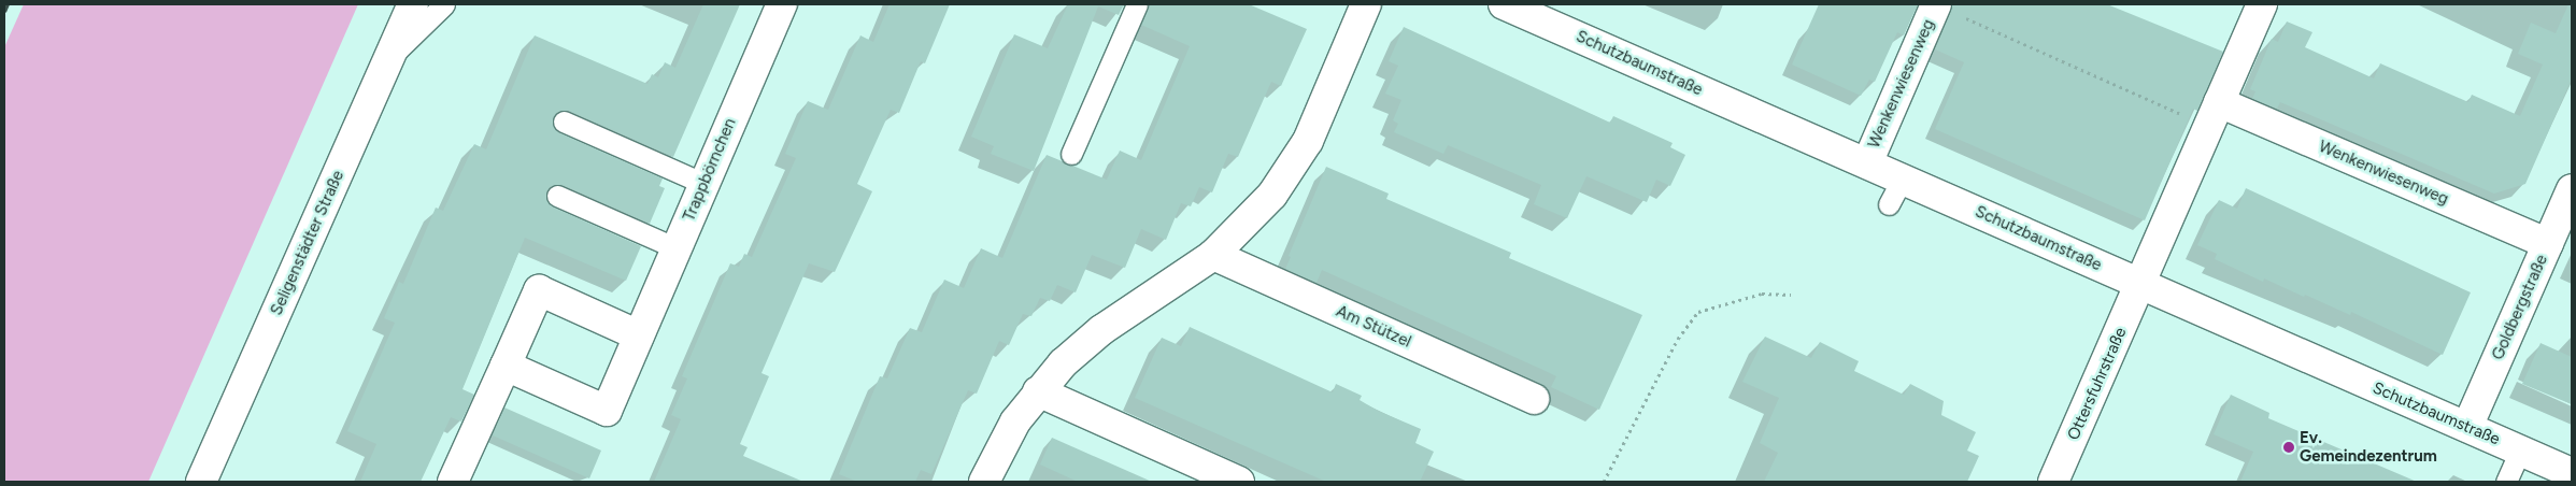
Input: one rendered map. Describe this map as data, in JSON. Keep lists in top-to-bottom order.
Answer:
{
  "streets": {
    "street": [
      "Schutzbaumstraße",
      "Wenkenwiesenweg",
      "Trappbörnchen",
      "Seligenstädter Straße",
      "Goldbergstraße",
      "Am Stützel",
      "Ottersfuhrstraße"
    ]
  },
  "crossings": [
    ["Schutzbaumstraße", "Wenkenwiesenweg"],
    ["Schutzbaumstraße", "Goldbergstraße"],
    ["Schutzbaumstraße", "Ottersfuhrstraße"],
    ["Wenkenwiesenweg", "Goldbergstraße"]
  ],
  "places": ["Ev. Gemeindezentrum"]
}
